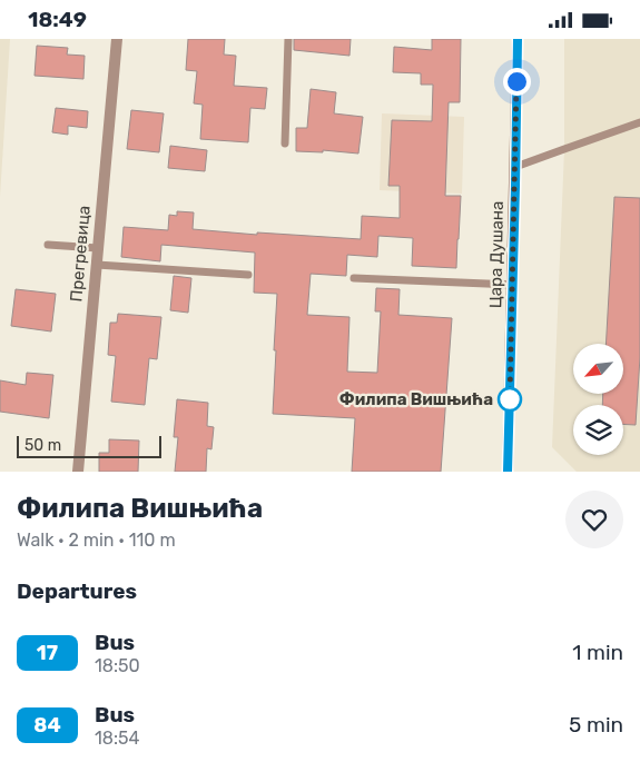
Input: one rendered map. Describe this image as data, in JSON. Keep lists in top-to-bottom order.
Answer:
{
  "streets": {
    "main road": ["Цара Душана"],
    "street": ["Прегревица"]
  },
  "places": ["Филипа Вишњића"],
  "lines": ["bus line 17"],
  "scale_bar": "50 m",
  "north": "bottom left",
  "page": {
    "status": "18:49",
    "scale": "50 m",
    "heading": [
      ["Филипа Вишњића", "Walk · 2 min · 110 m"],
      "Departures"
    ],
    "list": [
      {
        "mark": "17",
        "name": "Bus",
        "note": "18:50",
        "value": "1 min"
      },
      {
        "mark": "84",
        "name": "Bus",
        "note": "18:54",
        "value": "5 min"
      }
    ]
  }
}
